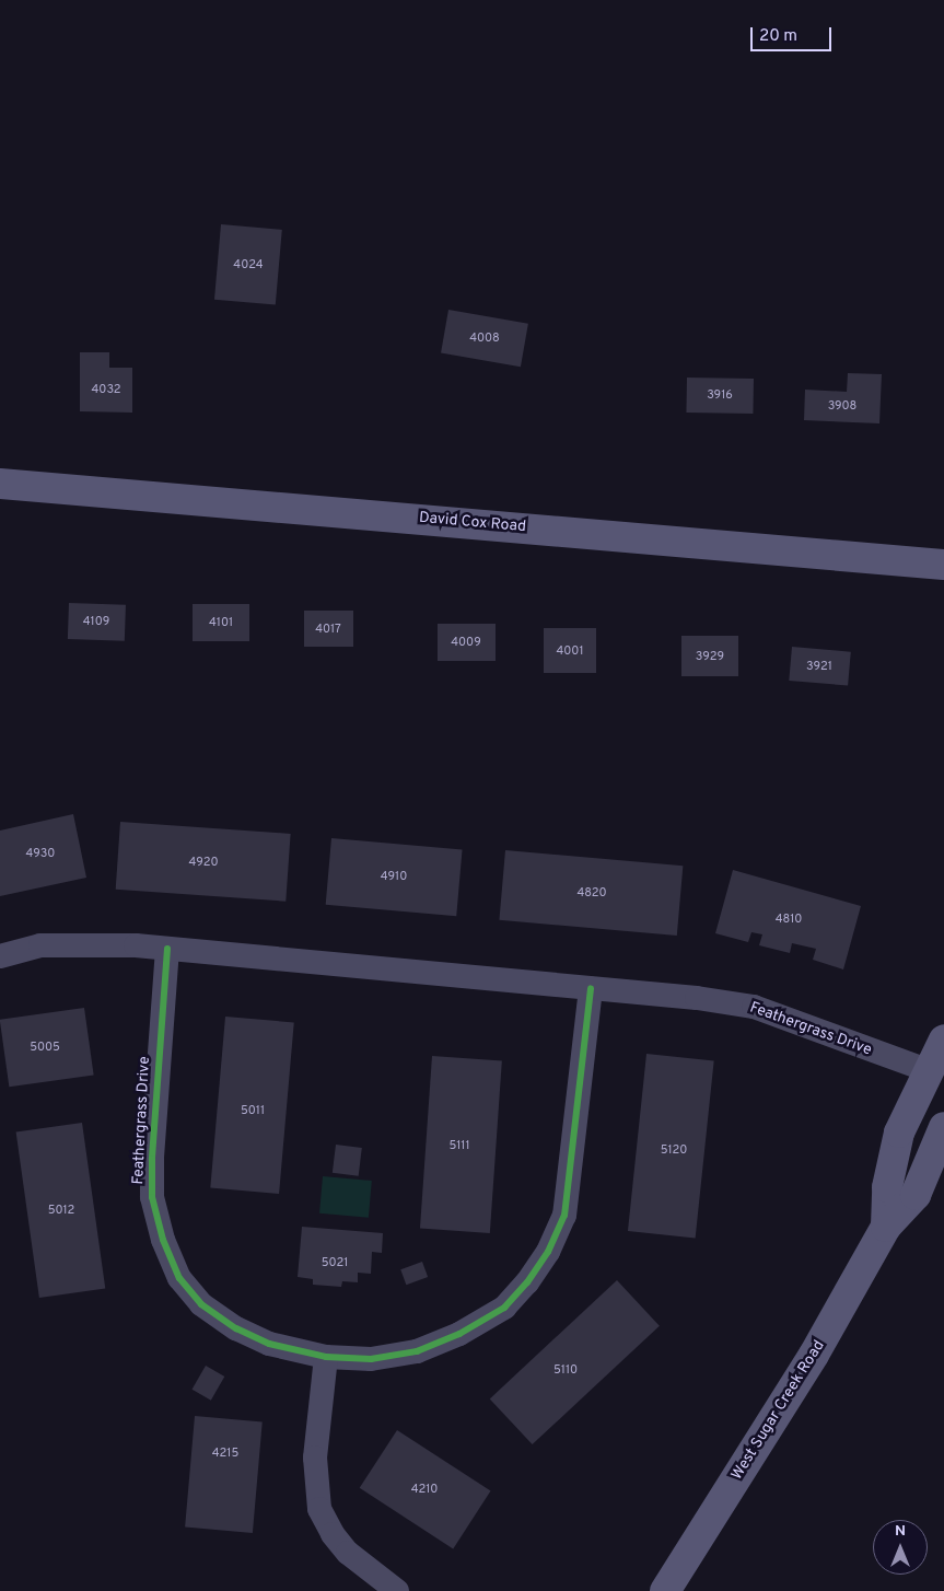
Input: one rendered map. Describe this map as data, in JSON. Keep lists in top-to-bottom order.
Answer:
{
  "streets": {
    "main road": ["David Cox Road", "West Sugar Creek Road"],
    "street": ["Feathergrass Drive"]
  },
  "crossings": [
    ["Feathergrass Drive", "West Sugar Creek Road"]
  ],
  "house_numbers": [
    "4024",
    "4008",
    "4032",
    "3916",
    "3908",
    "4109",
    "4101",
    "4017",
    "4009",
    "4001",
    "3929",
    "3921",
    "4930",
    "4920",
    "4910",
    "4820",
    "4810",
    "5005",
    "5011",
    "5111",
    "5120",
    "5012",
    "5021",
    "5110",
    "4215",
    "4210"
  ],
  "scale_bar": "20 m",
  "north": "top"
}
